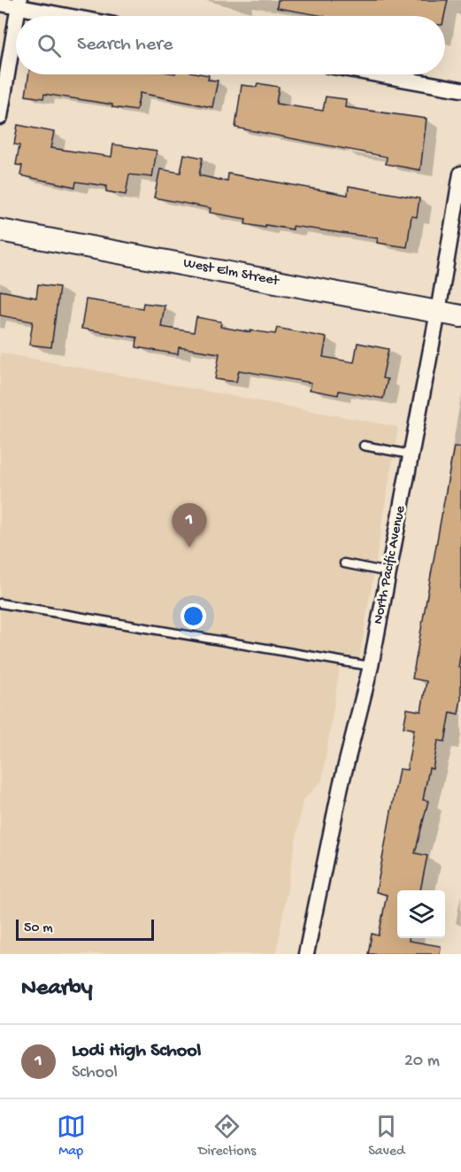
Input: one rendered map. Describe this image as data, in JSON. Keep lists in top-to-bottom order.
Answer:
{
  "streets": {
    "street": ["West Elm Street", "North Pacific Avenue"]
  },
  "crossings": [
    ["West Elm Street", "North Pacific Avenue"]
  ],
  "scale_bar": "50 m",
  "page": {
    "search": "Search here",
    "pins": "1",
    "scale": "50 m",
    "heading": "Nearby",
    "list": [
      {
        "mark": "1",
        "name": "Lodi High School",
        "note": "School",
        "value": "20 m"
      }
    ],
    "nav": ["Map", "Directions", "Saved"]
  }
}
